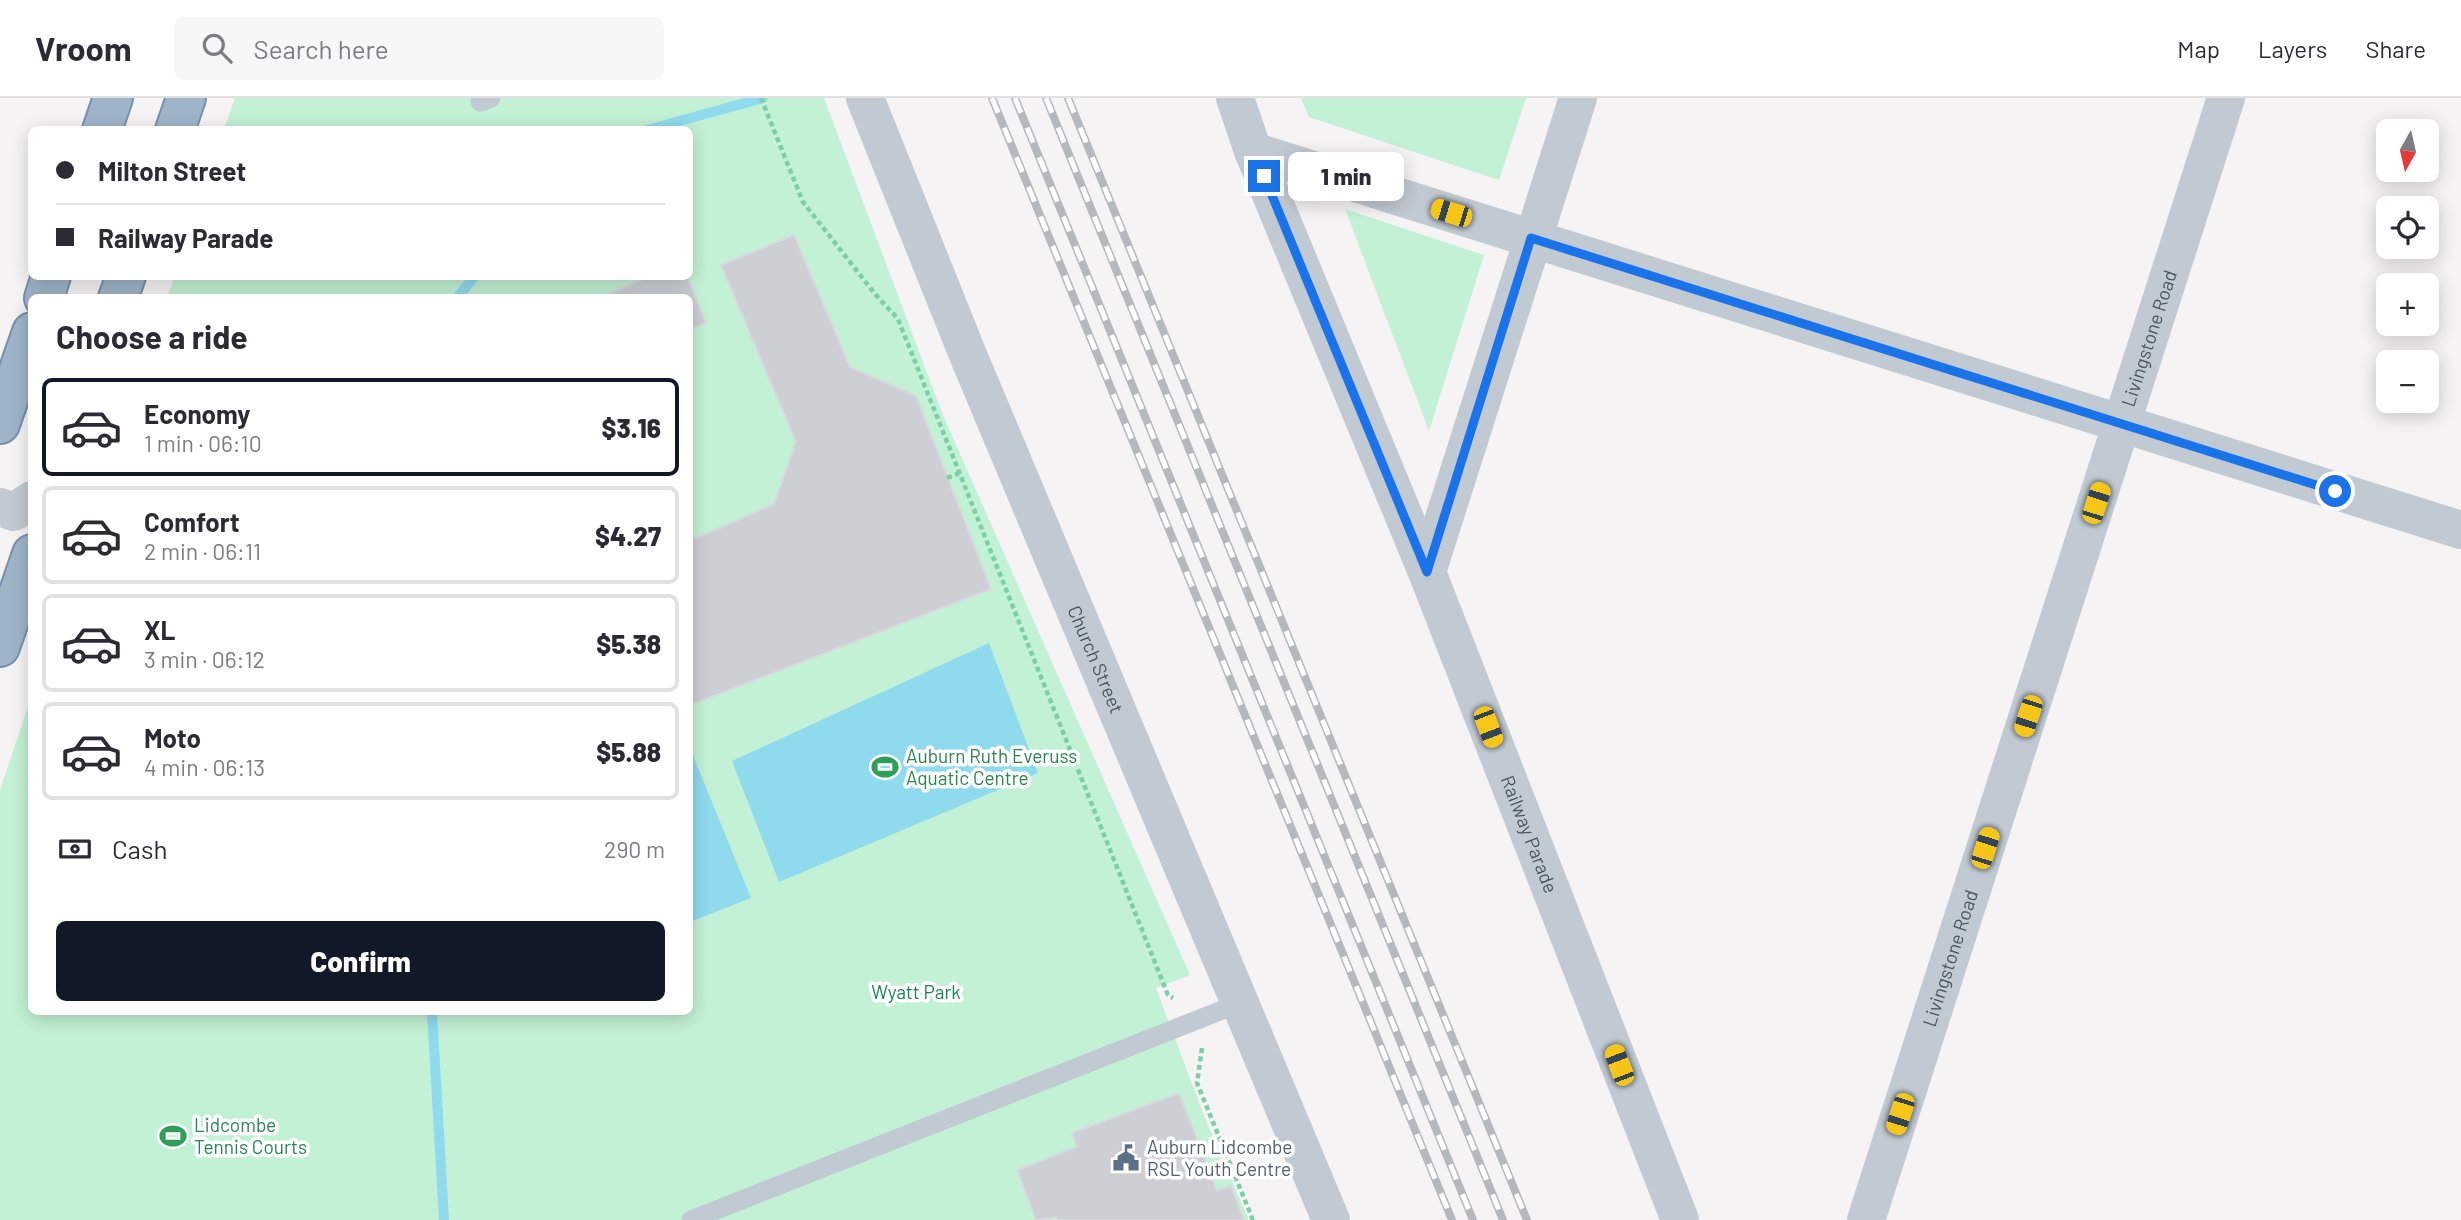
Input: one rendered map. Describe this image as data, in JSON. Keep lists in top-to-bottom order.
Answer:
{
  "streets": {
    "street": ["Livingstone Road", "Church Street", "Railway Parade"]
  },
  "parks": ["Wyatt Park"],
  "places": {
    "sports": ["Auburn Ruth Everuss Aquatic Centre", "Lidcombe Tennis Courts"],
    "public building": ["Auburn Lidcombe RSL Youth Centre"]
  },
  "north": "bottom",
  "page": {
    "header": "Vroom",
    "search": "Search here",
    "nav": ["Map", "Layers", "Share"],
    "map_buttons": ["+", "−"],
    "banner": ["Milton Street", "Railway Parade"],
    "bubble": "1 min",
    "heading": "Choose a ride",
    "list": [
      {
        "name": "Economy",
        "note": "1 min · 06:10",
        "value": "$3.16"
      },
      {
        "name": "Comfort",
        "note": "2 min · 06:11",
        "value": "$4.27"
      },
      {
        "name": "XL",
        "note": "3 min · 06:12",
        "value": "$5.38"
      },
      {
        "name": "Moto",
        "note": "4 min · 06:13",
        "value": "$5.88"
      }
    ],
    "pay": ["Cash", "290 m"],
    "buttons": "Confirm"
  }
}
